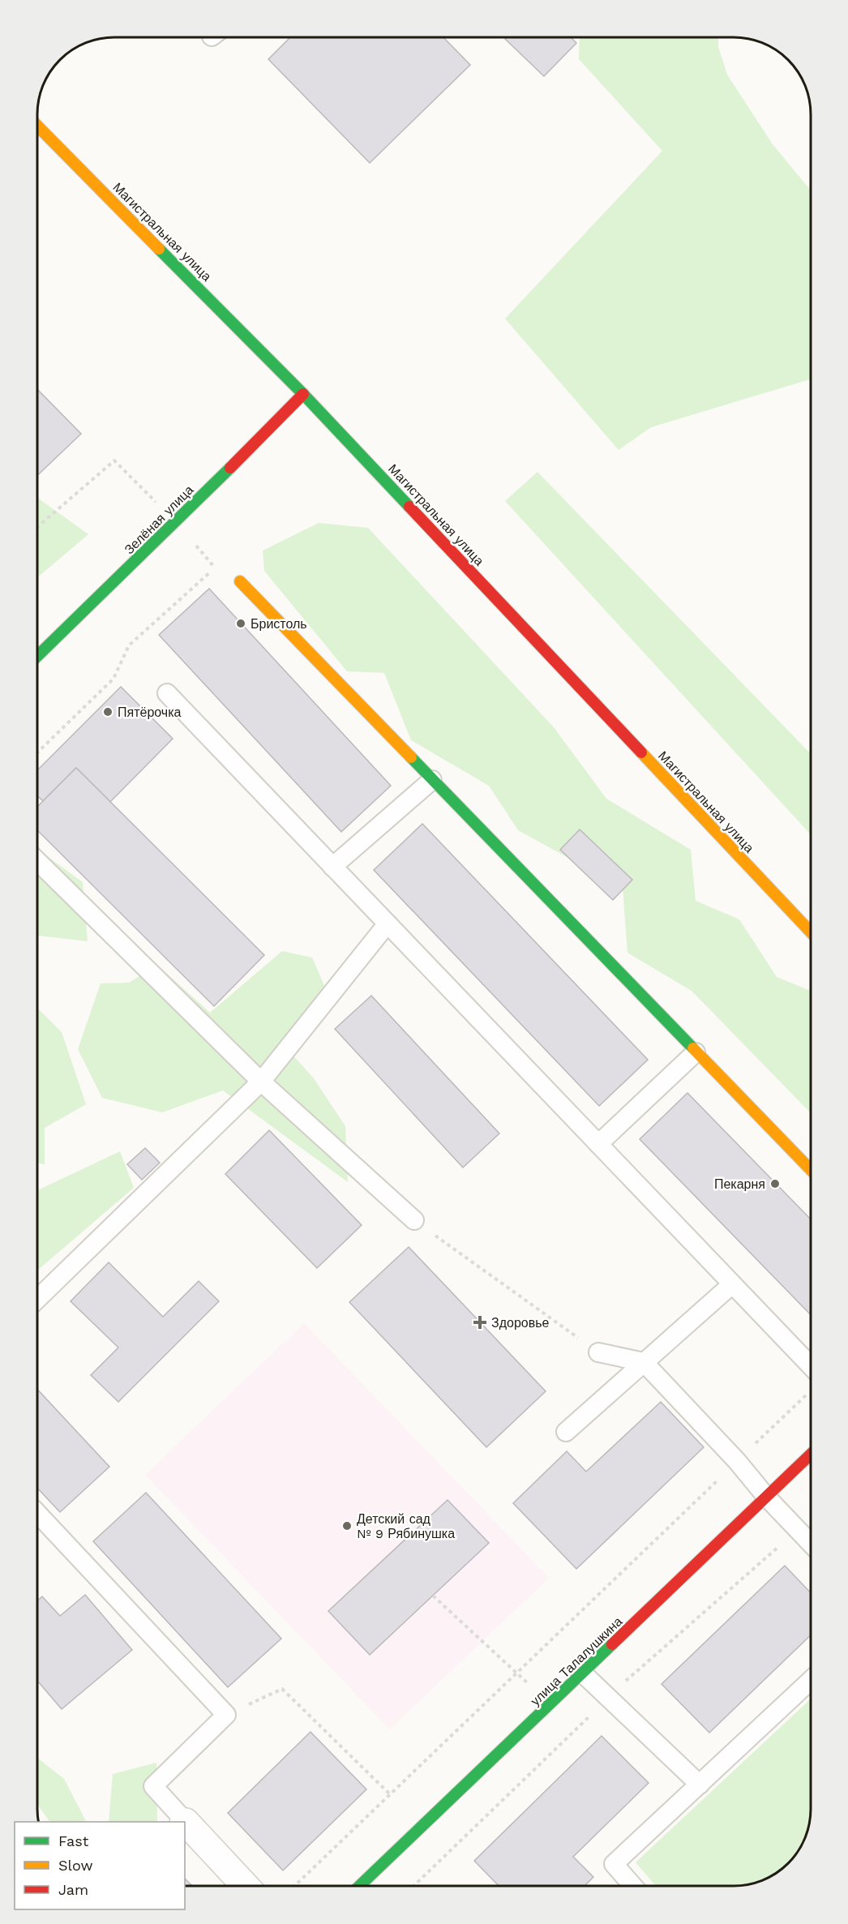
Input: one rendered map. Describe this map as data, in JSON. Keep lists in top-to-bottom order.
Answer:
{
  "streets": {
    "main road": ["Магистральная улица", "Зелёная улица", "улица Талалушкина"]
  },
  "crossings": [
    ["Магистральная улица", "Зелёная улица"]
  ],
  "places": {
    "other": [
      "Бристоль",
      "Пятёрочка",
      "Пекарня",
      "Детский сад № 9 Рябинушка"
    ],
    "health": ["Здоровье"]
  },
  "legend": ["Fast", "Slow", "Jam"]
}
